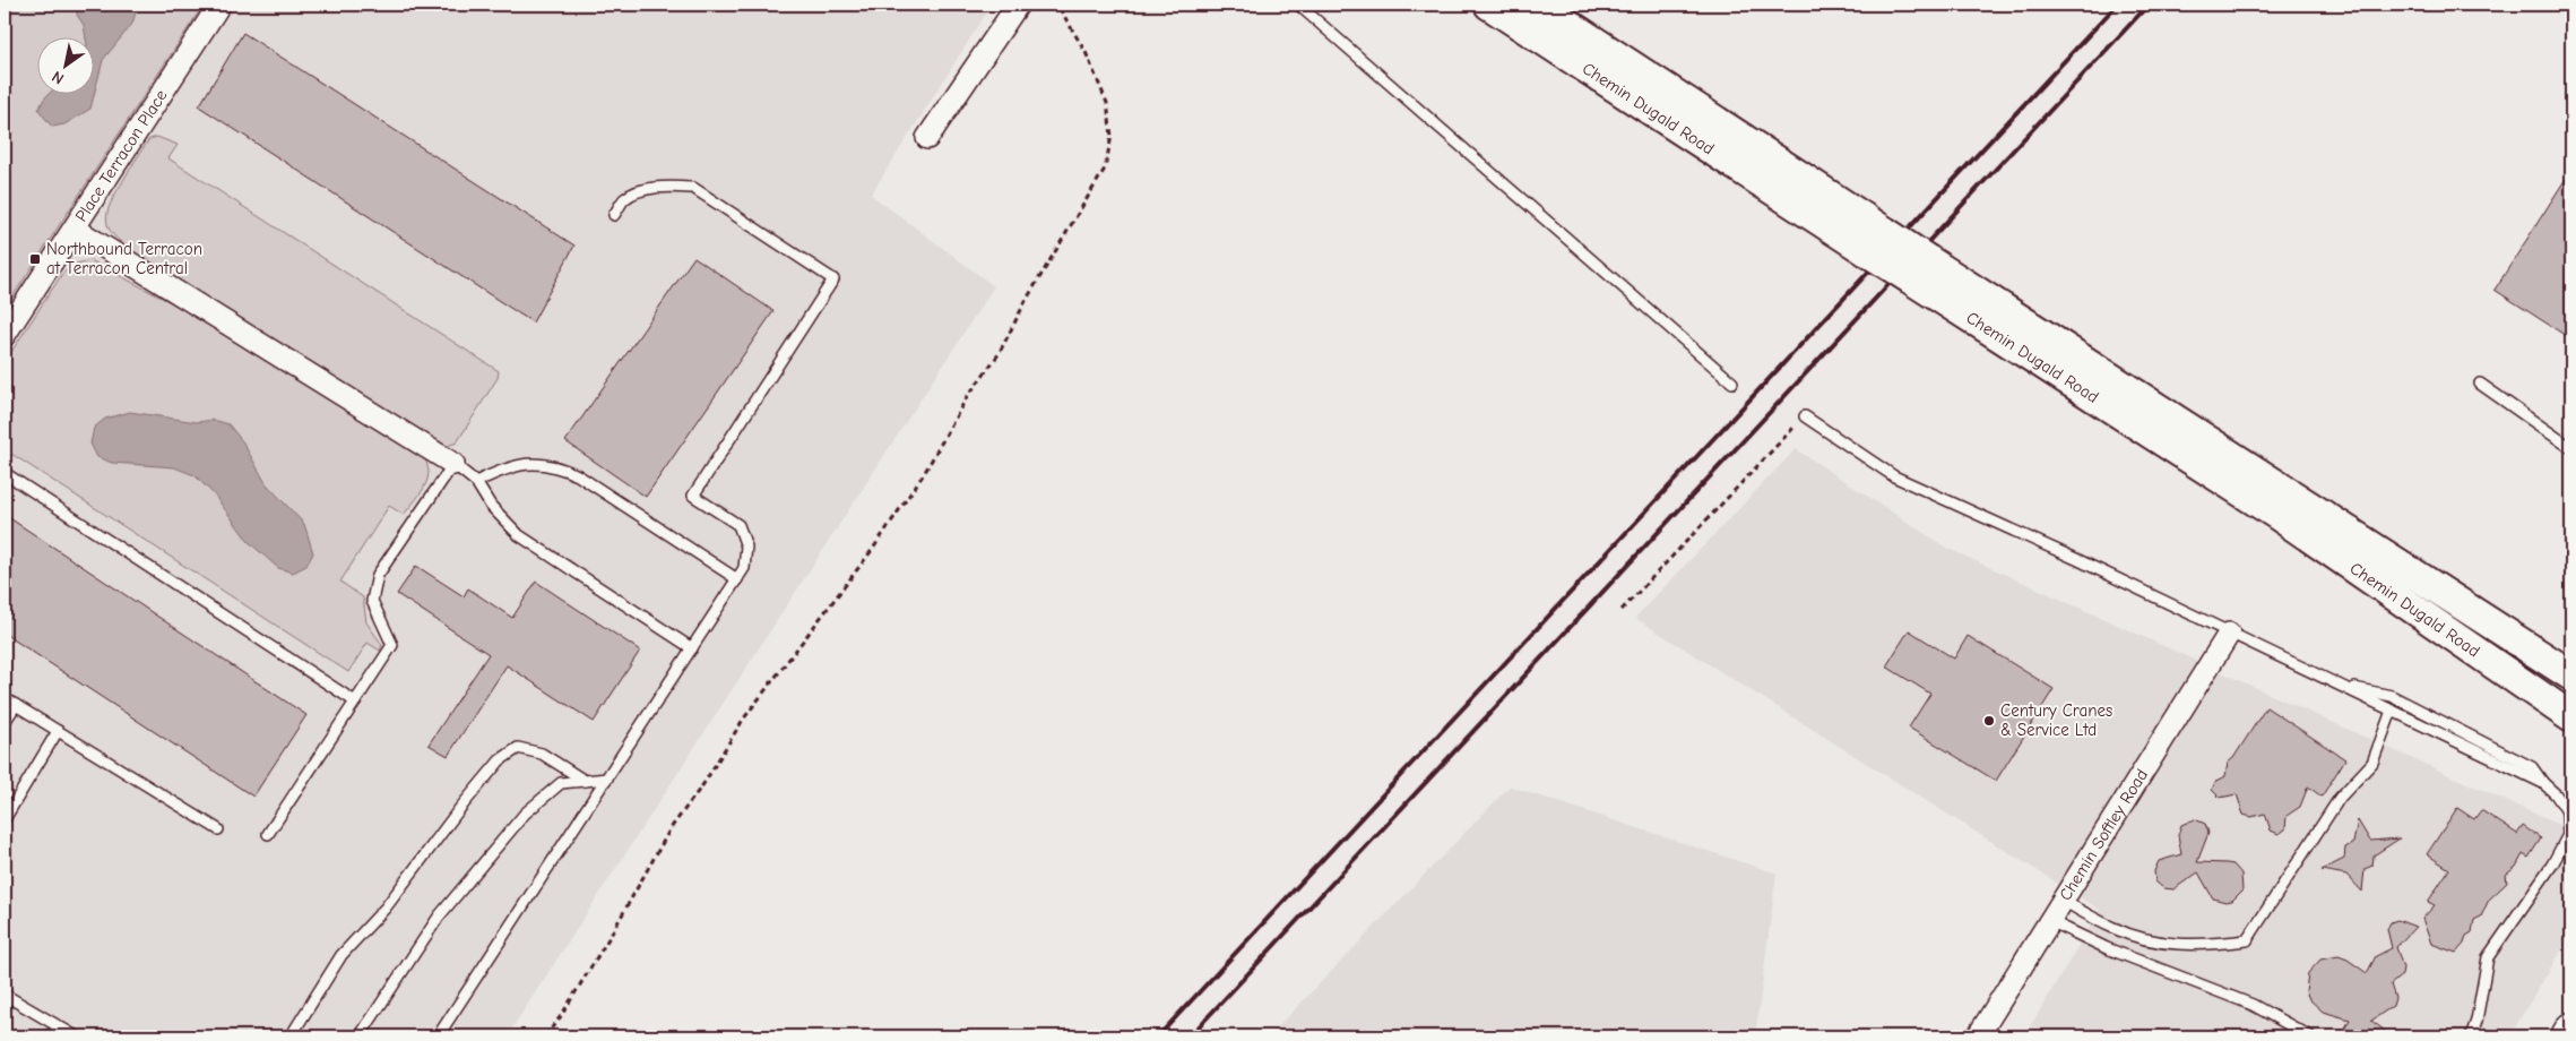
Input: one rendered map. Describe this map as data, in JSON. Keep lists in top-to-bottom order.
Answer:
{
  "streets": {
    "main road": ["Chemin Dugald Road"],
    "street": ["Place Terracon Place", "Chemin Softley Road"]
  },
  "places": {
    "transit": ["Northbound Terracon at Terracon Central"],
    "other": ["Century Cranes & Service Ltd"]
  },
  "north": "bottom left"
}
